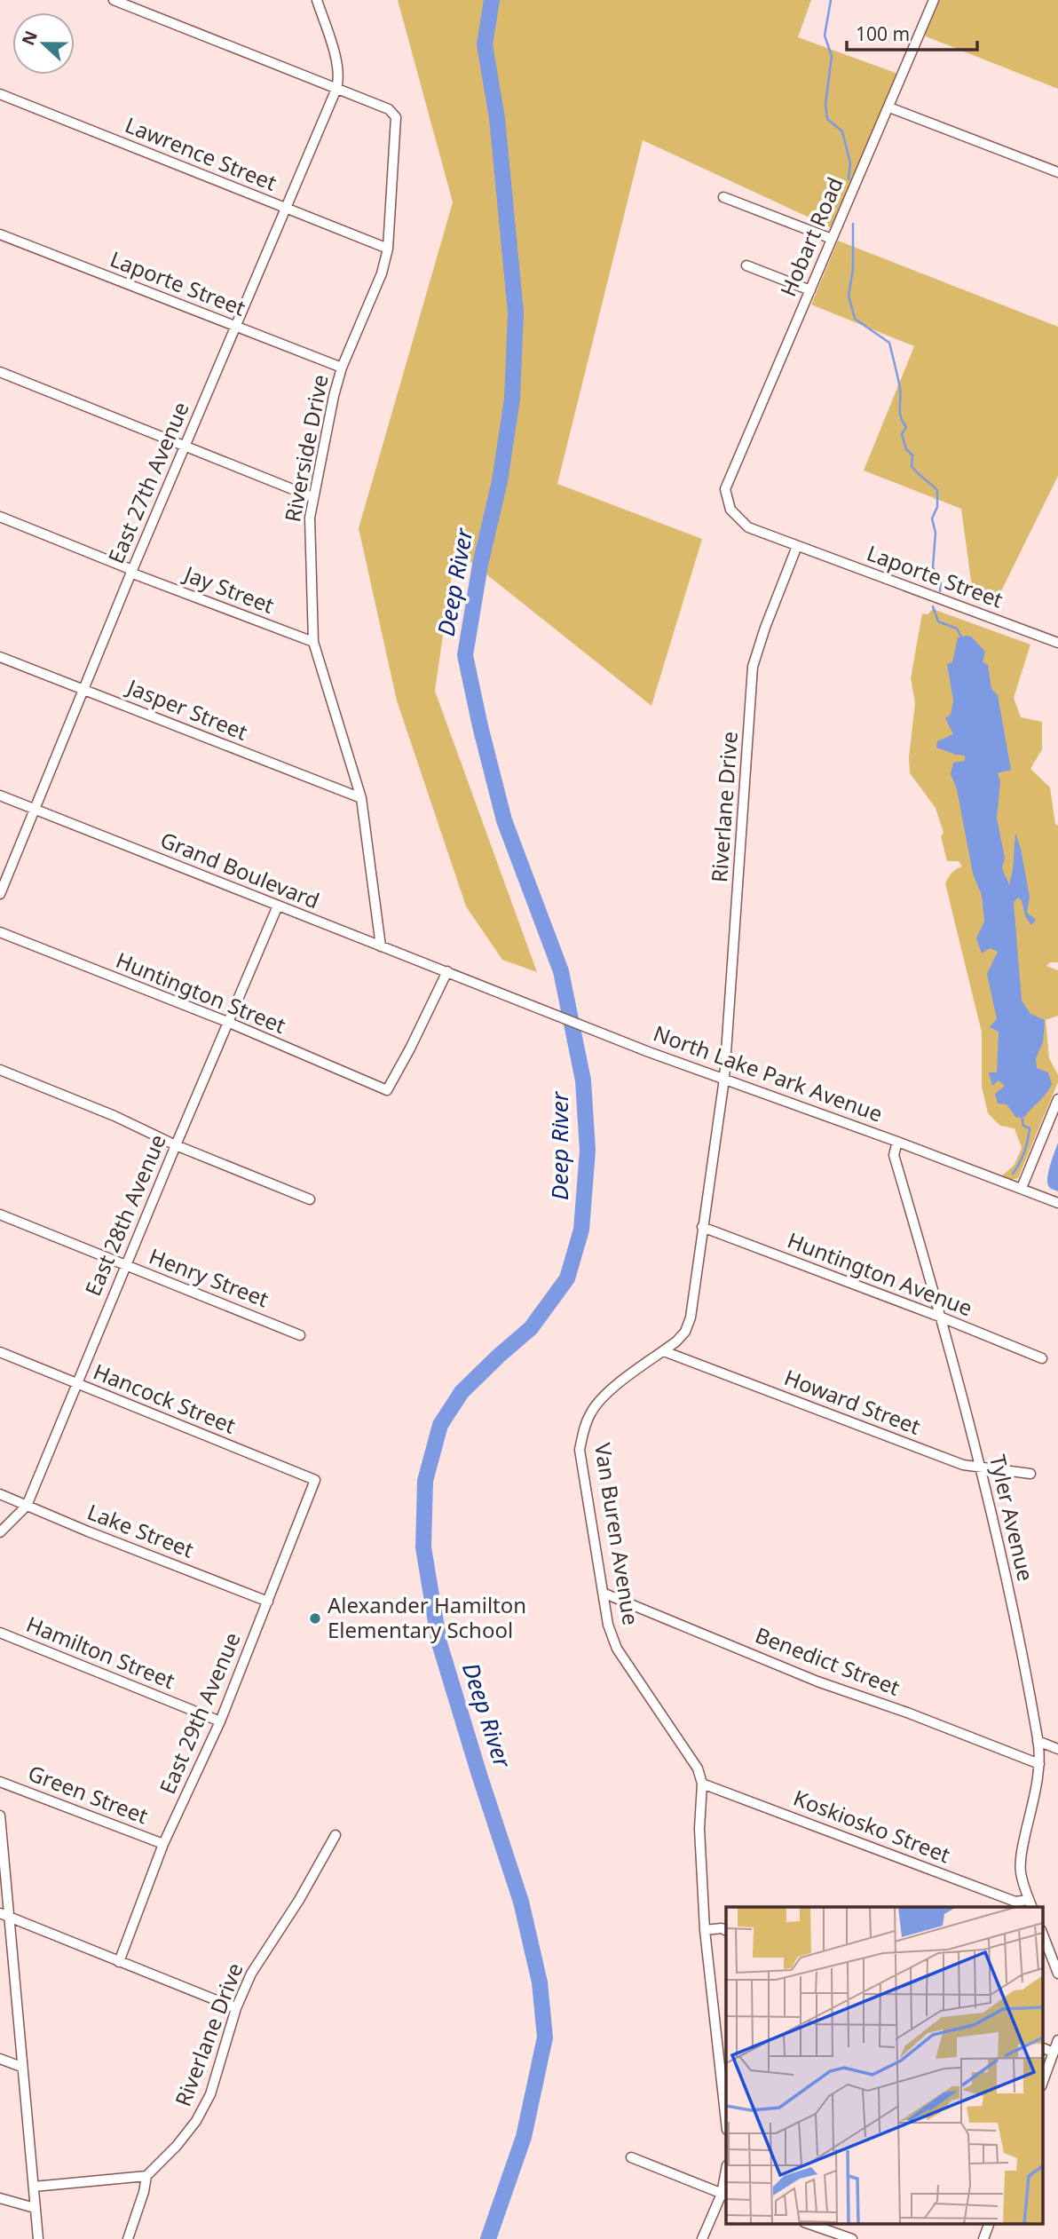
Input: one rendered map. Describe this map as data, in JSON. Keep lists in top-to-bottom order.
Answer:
{
  "streets": {
    "street": [
      "Lawrence Street",
      "Hobart Road",
      "Laporte Street",
      "Riverside Drive",
      "East 27th Avenue",
      "Jay Street",
      "Jasper Street",
      "Riverlane Drive",
      "Grand Boulevard",
      "Huntington Street",
      "North Lake Park Avenue",
      "East 28th Avenue",
      "Huntington Avenue",
      "Henry Street",
      "Hancock Street",
      "Howard Street",
      "Tyler Avenue",
      "Lake Street",
      "Van Buren Avenue",
      "Hamilton Street",
      "Benedict Street",
      "East 29th Avenue",
      "Green Street",
      "Koskiosko Street"
    ]
  },
  "crossings": [
    ["Lawrence Street", "Riverside Drive"],
    ["Lawrence Street", "East 27th Avenue"],
    ["Hobart Road", "Laporte Street"],
    ["Laporte Street", "Riverside Drive"],
    ["Laporte Street", "East 27th Avenue"],
    ["Laporte Street", "Riverlane Drive"],
    ["Riverside Drive", "East 27th Avenue"],
    ["Riverside Drive", "Jay Street"],
    ["Riverside Drive", "Jasper Street"],
    ["Riverside Drive", "Grand Boulevard"],
    ["East 27th Avenue", "Jay Street"],
    ["East 27th Avenue", "Jasper Street"],
    ["East 27th Avenue", "Grand Boulevard"],
    ["Riverlane Drive", "North Lake Park Avenue"],
    ["Riverlane Drive", "Van Buren Avenue"],
    ["Grand Boulevard", "Huntington Street"],
    ["Grand Boulevard", "North Lake Park Avenue"],
    ["Grand Boulevard", "East 28th Avenue"],
    ["Huntington Street", "East 28th Avenue"],
    ["North Lake Park Avenue", "Tyler Avenue"],
    ["North Lake Park Avenue", "Van Buren Avenue"],
    ["East 28th Avenue", "Henry Street"],
    ["East 28th Avenue", "Hancock Street"],
    ["East 28th Avenue", "Lake Street"],
    ["Huntington Avenue", "Tyler Avenue"],
    ["Huntington Avenue", "Van Buren Avenue"],
    ["Hancock Street", "East 29th Avenue"],
    ["Howard Street", "Tyler Avenue"],
    ["Howard Street", "Van Buren Avenue"],
    ["Tyler Avenue", "Benedict Street"],
    ["Tyler Avenue", "Koskiosko Street"],
    ["Lake Street", "East 29th Avenue"],
    ["Van Buren Avenue", "Benedict Street"],
    ["Van Buren Avenue", "Koskiosko Street"],
    ["Hamilton Street", "East 29th Avenue"],
    ["East 29th Avenue", "Green Street"]
  ],
  "water": ["Deep River"],
  "places": ["Alexander Hamilton Elementary School"],
  "scale_bar": "100 m",
  "north": "left"
}
